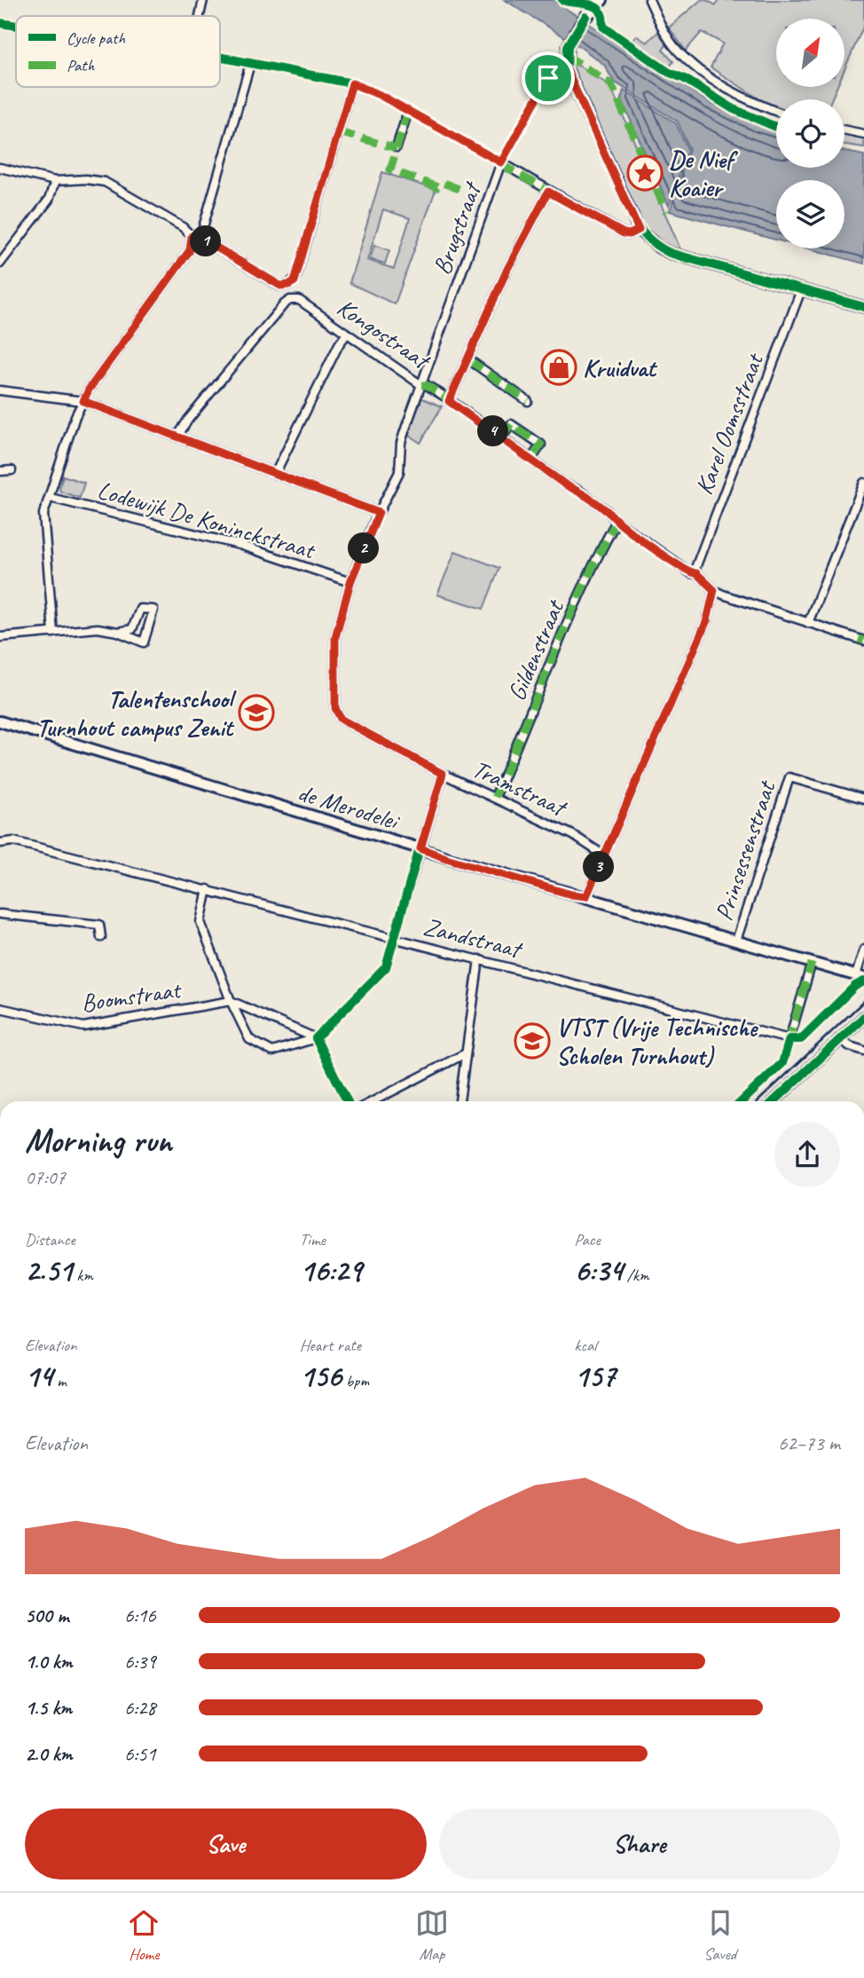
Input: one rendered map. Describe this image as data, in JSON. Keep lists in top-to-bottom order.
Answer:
{
  "streets": {
    "street": [
      "Brugstraat",
      "Kongostraat",
      "Karel Oomsstraat",
      "Lodewijk De Koninckstraat",
      "Gildenstraat",
      "Tramstraat",
      "de Merodelei",
      "Prinsessenstraat",
      "Zandstraat",
      "Boomstraat"
    ]
  },
  "crossings": [
    ["Brugstraat", "Kongostraat"],
    ["Brugstraat", "Tramstraat"],
    ["Kongostraat", "Karel Oomsstraat"],
    ["Kongostraat", "Gildenstraat"],
    ["Lodewijk De Koninckstraat", "Tramstraat"],
    ["Gildenstraat", "Tramstraat"],
    ["de Merodelei", "Prinsessenstraat"]
  ],
  "places": {
    "place": ["De Nief Koaier"],
    "shop": ["Kruidvat"],
    "school or university": ["Talentenschool Turnhout campus Zenit", "VTST (Vrije Technische Scholen Turnhout)"]
  },
  "legend": ["Cycle path", "Path"],
  "north": "top right",
  "page": {
    "pins": [
      "1",
      "4",
      "2",
      "3"
    ],
    "heading": ["Morning run", "07:07"],
    "stats": [
      ["Distance", "2.51 km"],
      ["Time", "16:29"],
      ["Pace", "6:34 /km"],
      ["Elevation", "14 m"],
      ["Heart rate", "156 bpm"],
      ["kcal", "157"]
    ],
    "chart": ["Elevation", "62–73 m"],
    "list": [
      {
        "name": "500 m",
        "note": "6:16"
      },
      {
        "name": "1.0 km",
        "note": "6:39"
      },
      {
        "name": "1.5 km",
        "note": "6:28"
      },
      {
        "name": "2.0 km",
        "note": "6:51"
      }
    ],
    "buttons": ["Save", "Share"],
    "tabs": ["Home", "Map", "Saved"]
  }
}
